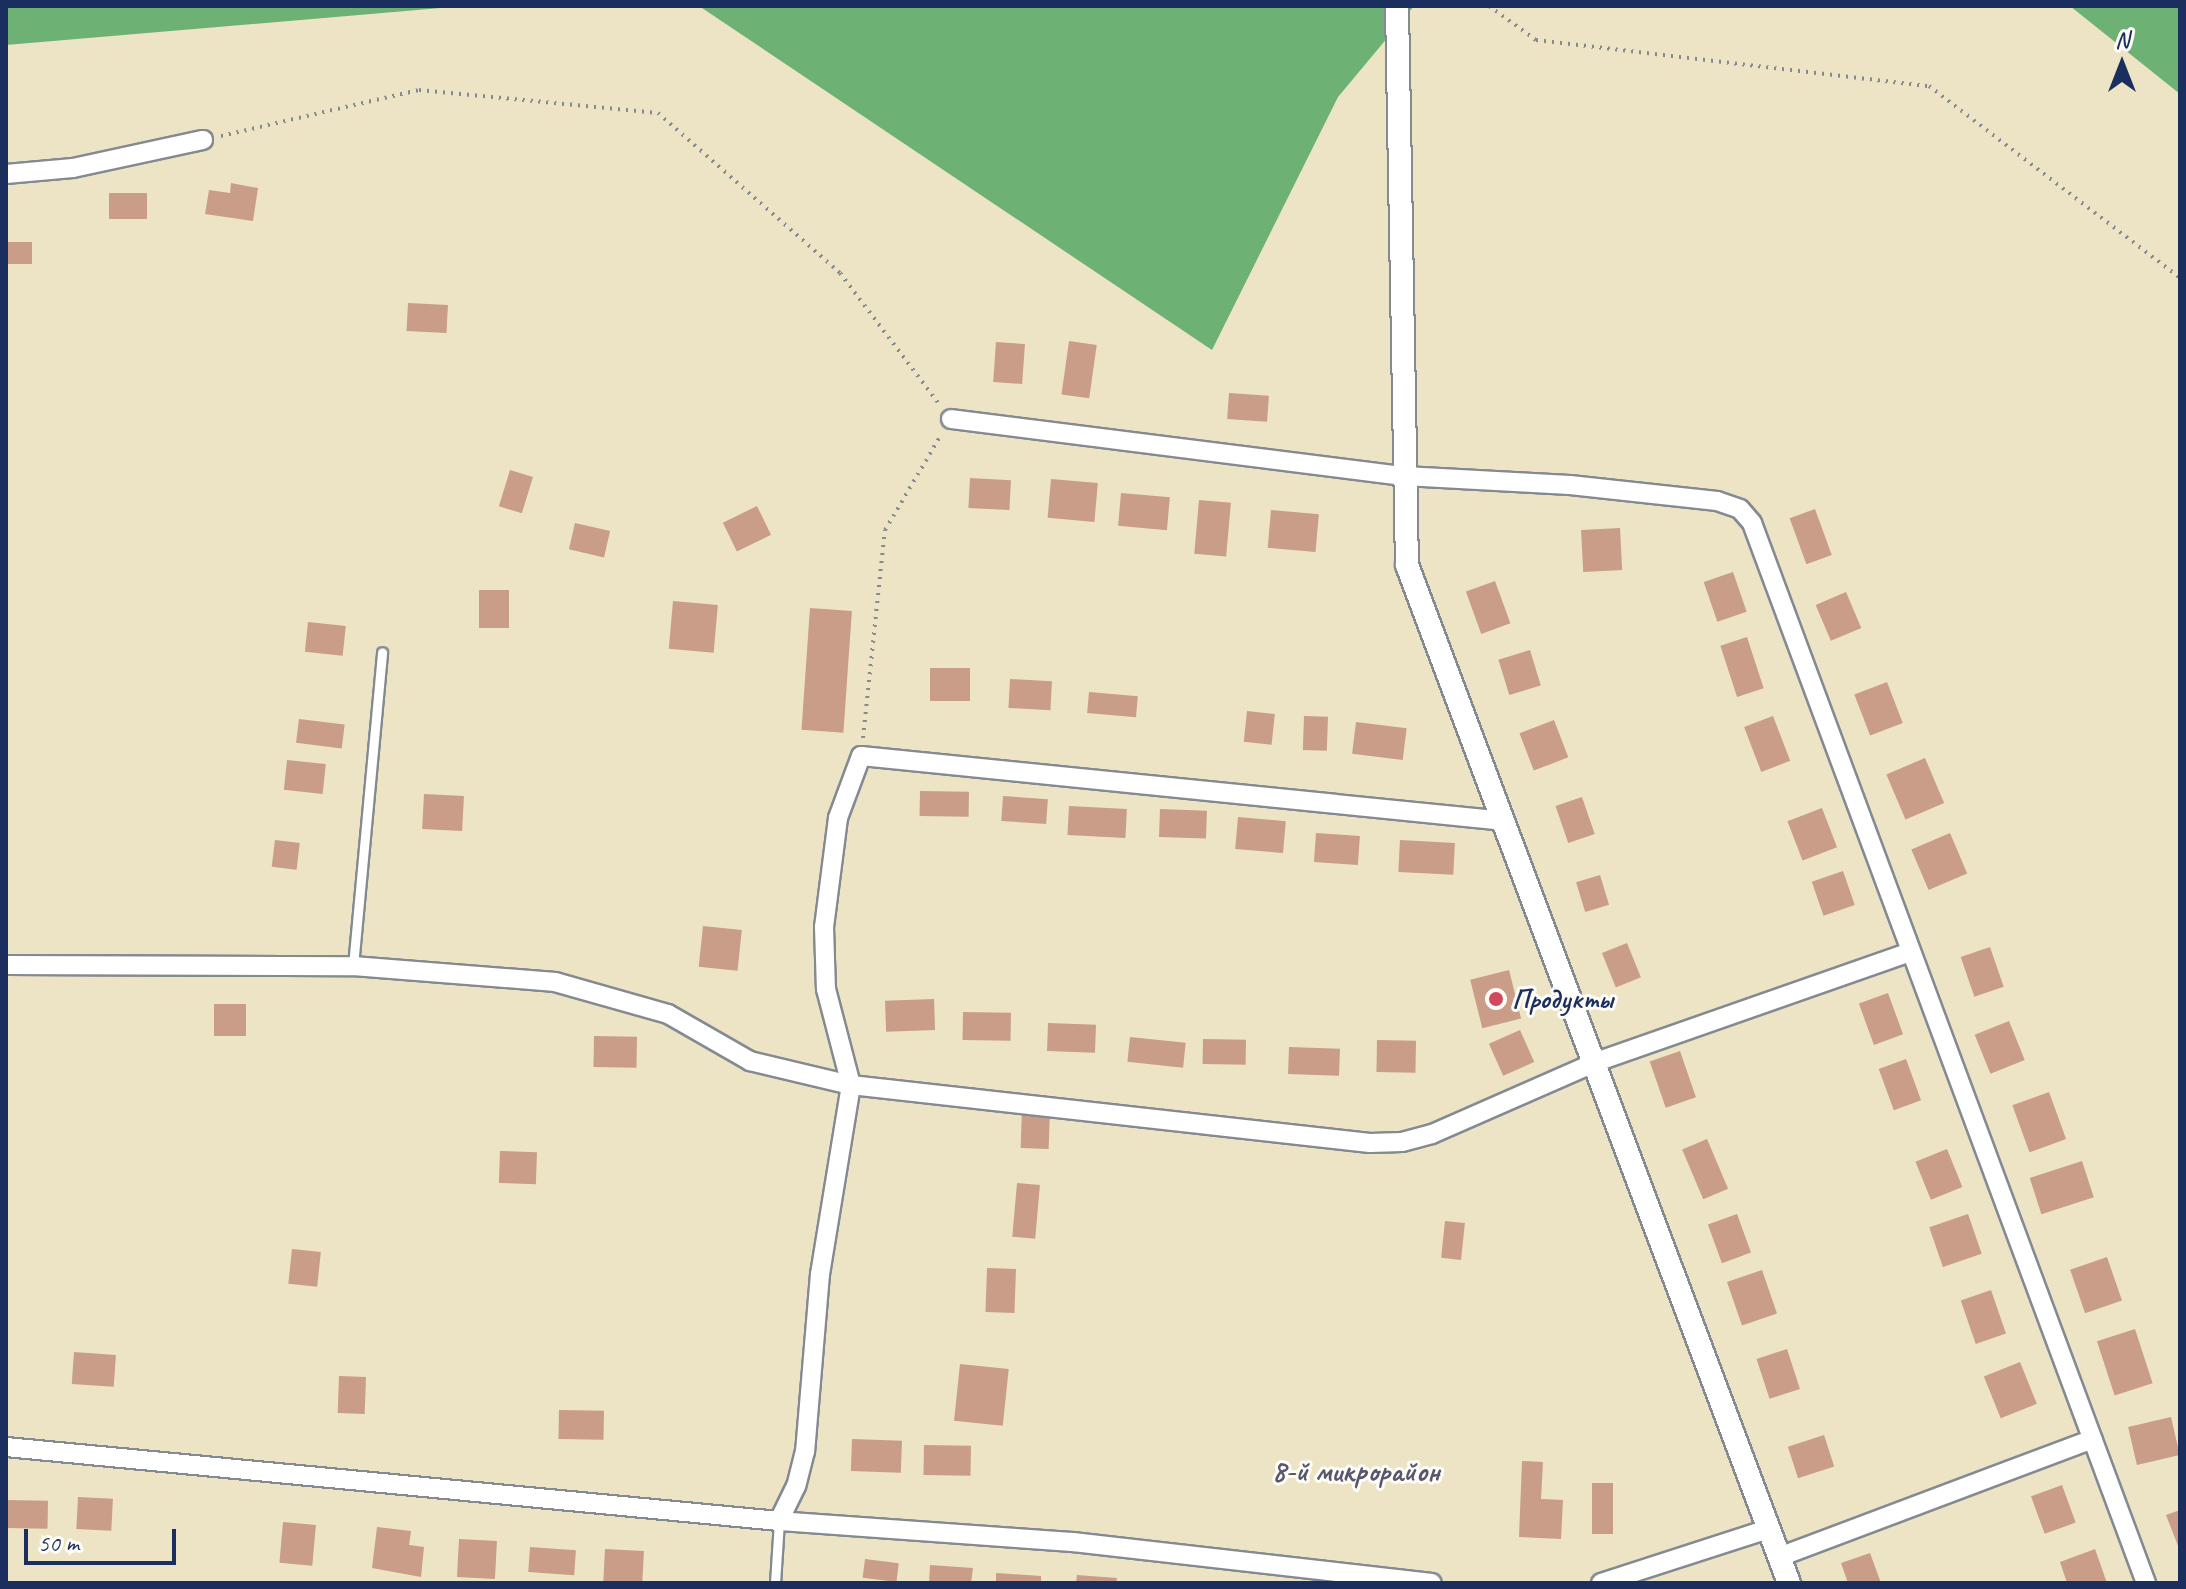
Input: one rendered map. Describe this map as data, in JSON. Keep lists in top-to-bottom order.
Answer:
{
  "districts": ["8-й микрорайон"],
  "places": ["Продукты"],
  "scale_bar": "50 m",
  "north": "top"
}
